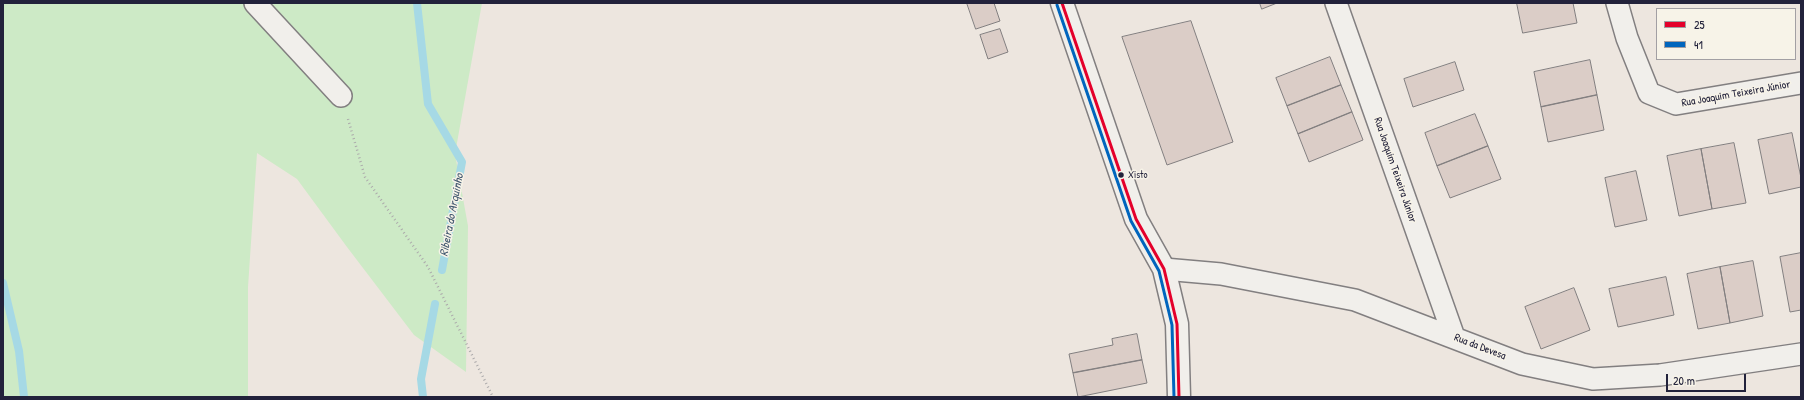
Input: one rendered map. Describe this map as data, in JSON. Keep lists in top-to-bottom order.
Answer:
{
  "streets": {
    "street": ["Rua Joaquim Teixeira Júnior", "Rua da Devesa"]
  },
  "crossings": [
    ["Rua Joaquim Teixeira Júnior", "Rua da Devesa"]
  ],
  "water": ["Ribeira do Arquinho"],
  "places": ["Xisto"],
  "lines": ["transit line 25", "transit line 41"],
  "legend": ["25", "41"],
  "scale_bar": "20 m"
}
